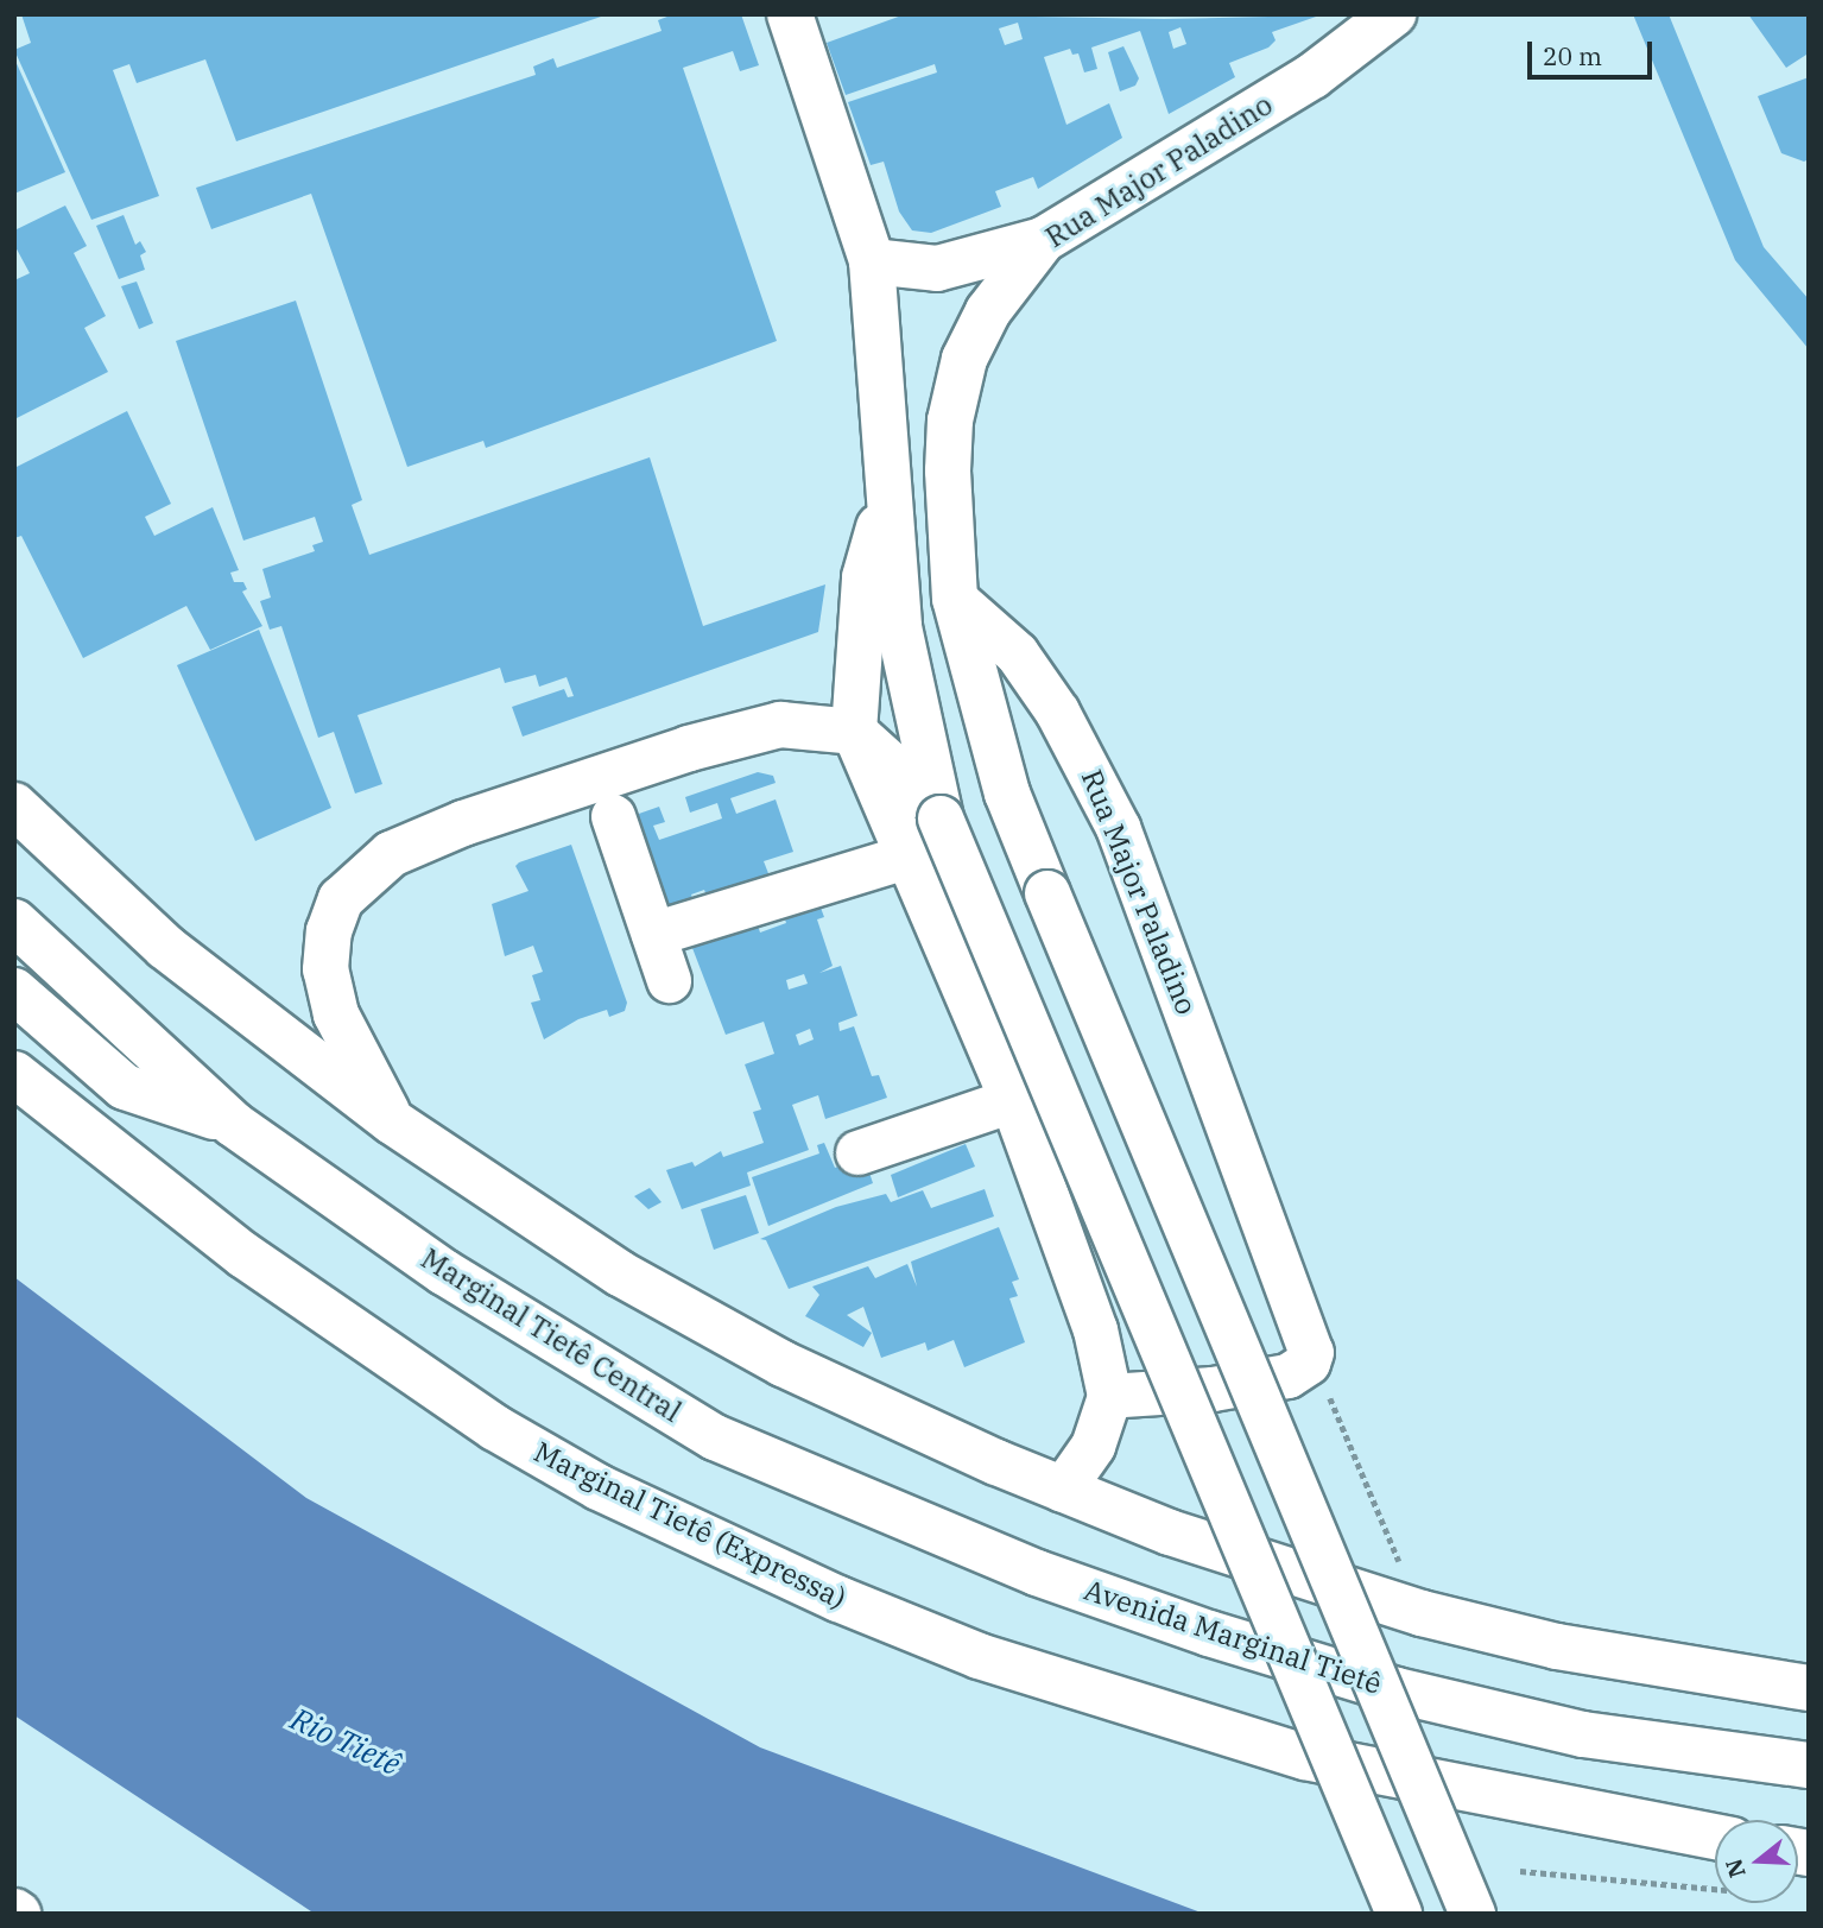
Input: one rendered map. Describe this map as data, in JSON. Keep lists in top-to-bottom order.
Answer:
{
  "streets": {
    "main road": [
      "Rua Major Paladino",
      "Marginal Tietê Central",
      "Marginal Tietê (Expressa)",
      "Avenida Marginal Tietê"
    ]
  },
  "crossings": [
    ["Marginal Tietê Central", "Avenida Marginal Tietê"]
  ],
  "water": ["Rio Tietê"],
  "scale_bar": "20 m",
  "north": "left"
}
